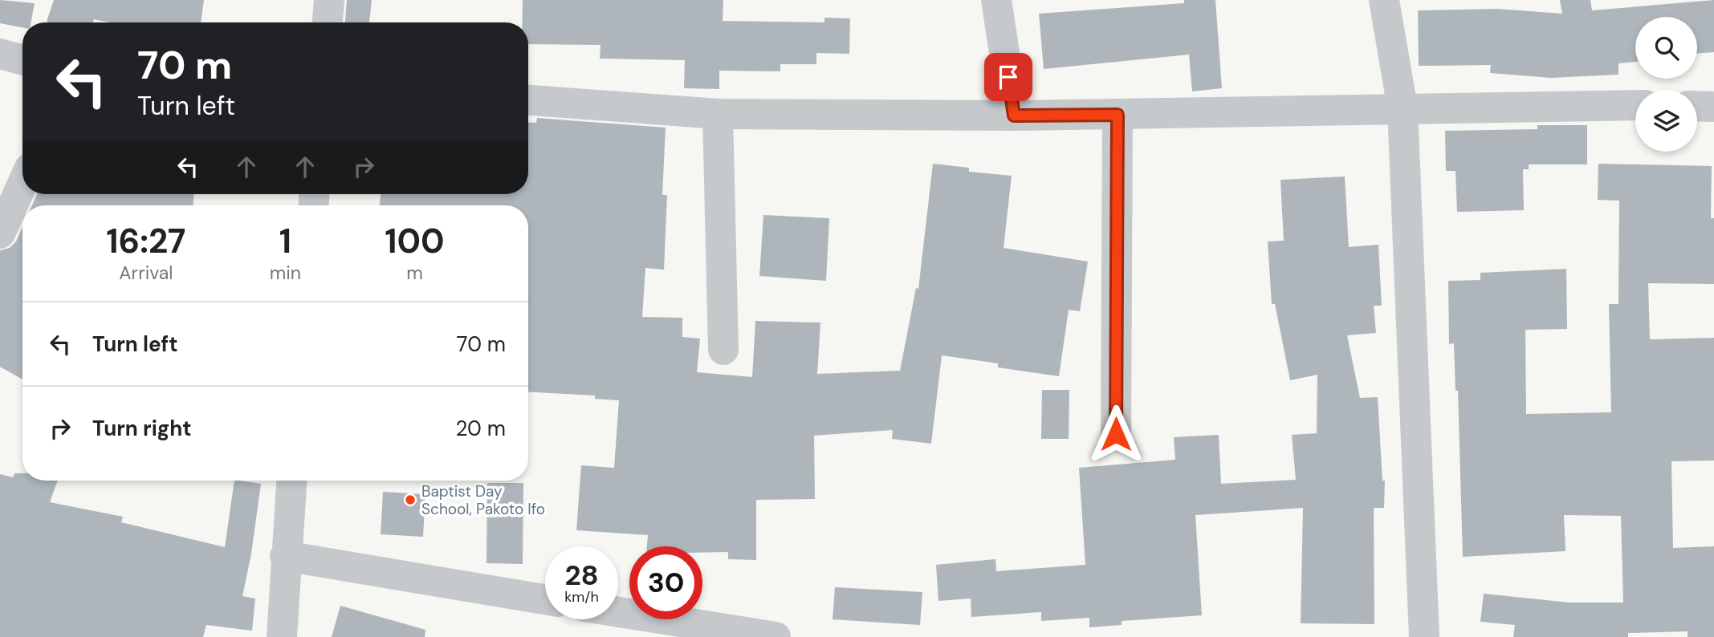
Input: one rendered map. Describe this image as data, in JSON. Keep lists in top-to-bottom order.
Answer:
{
  "places": ["Baptist Day School, Pakoto Ifo"],
  "page": {
    "turn": ["70 m", "Turn left"],
    "eta": [
      "16:27",
      "Arrival",
      "1",
      "min",
      "100",
      "m"
    ],
    "list": [
      {
        "name": "Turn left",
        "value": "70 m"
      },
      {
        "name": "Turn right",
        "value": "20 m"
      }
    ],
    "speed": "28 km/h",
    "limit": "30"
  }
}
